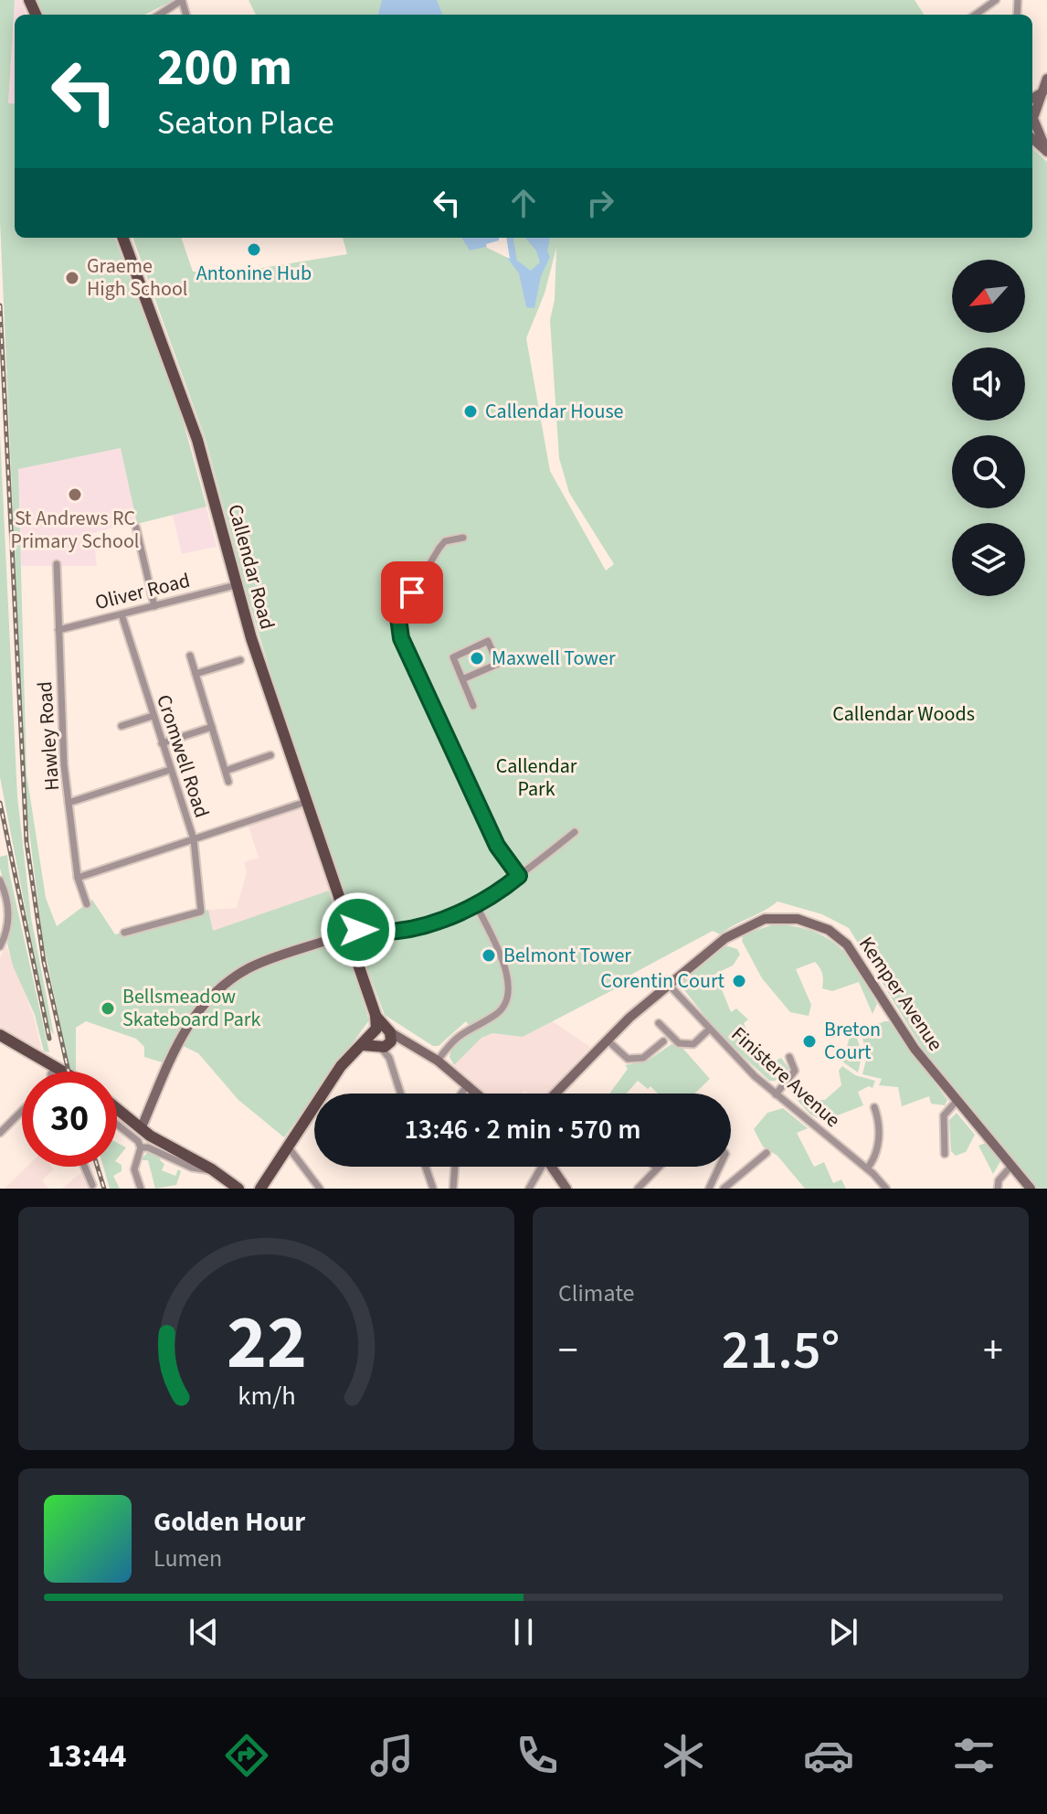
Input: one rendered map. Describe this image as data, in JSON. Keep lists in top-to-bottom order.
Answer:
{
  "streets": {
    "main road": ["Callendar Road"],
    "street": [
      "Oliver Road",
      "Hawley Road",
      "Cromwell Road",
      "Kemper Avenue",
      "Finistere Avenue"
    ]
  },
  "crossings": [
    ["Callendar Road", "Oliver Road"],
    ["Oliver Road", "Hawley Road"],
    ["Oliver Road", "Cromwell Road"],
    ["Kemper Avenue", "Finistere Avenue"]
  ],
  "parks": ["Callendar Woods", "Callendar Park"],
  "places": [
    "Antonine Hub",
    "Graeme High School",
    "Callendar House",
    "St Andrews RC Primary School",
    "Maxwell Tower",
    "Belmont Tower",
    "Corentin Court",
    "Bellsmeadow Skateboard Park",
    "Breton Court"
  ],
  "north": "bottom left",
  "page": {
    "turn": ["200 m", "Seaton Place"],
    "limit": "30",
    "trip": "13:46 · 2 min · 570 m",
    "tile": "Climate",
    "heat": ["−", "21.5°", "+"],
    "song": ["Golden Hour", "Lumen"],
    "tabs": "13:44",
    "gauge": ["22", "km/h"]
  }
}
